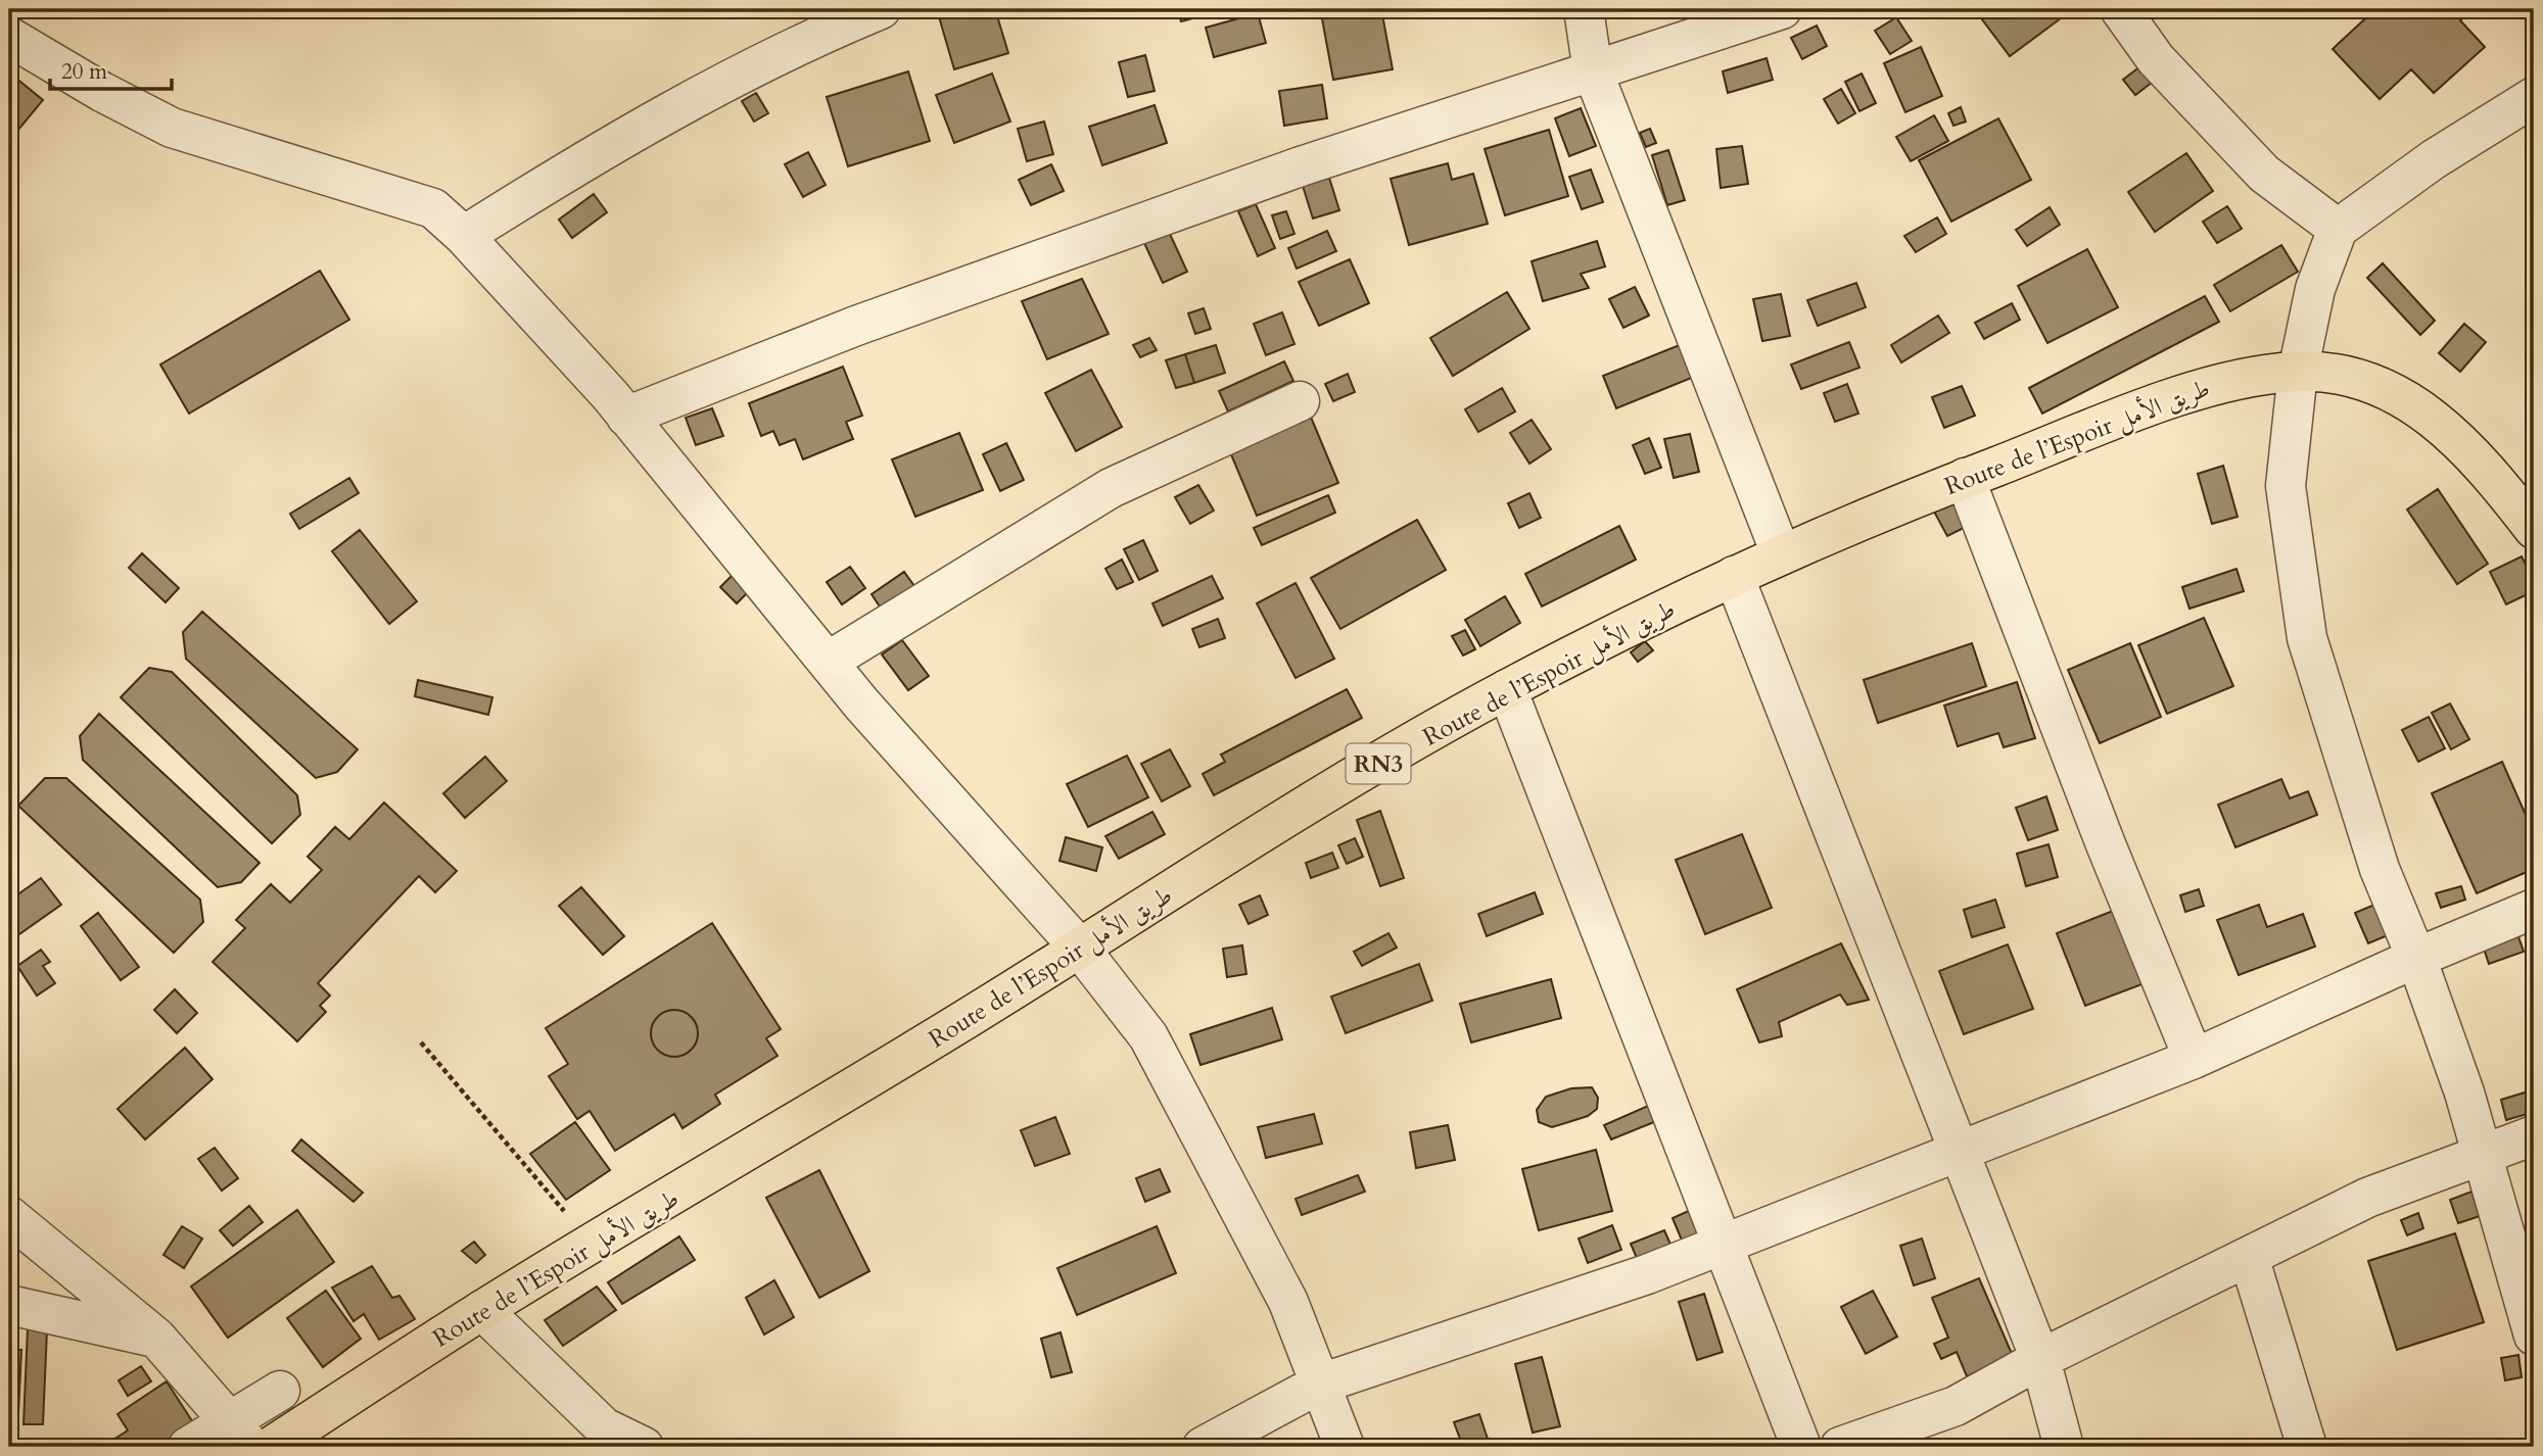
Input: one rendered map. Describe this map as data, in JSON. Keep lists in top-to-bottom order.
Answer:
{
  "streets": {
    "highway": ["Route de l’Espoir طريق الأمل", "RN3"]
  },
  "scale_bar": "20 m"
}
